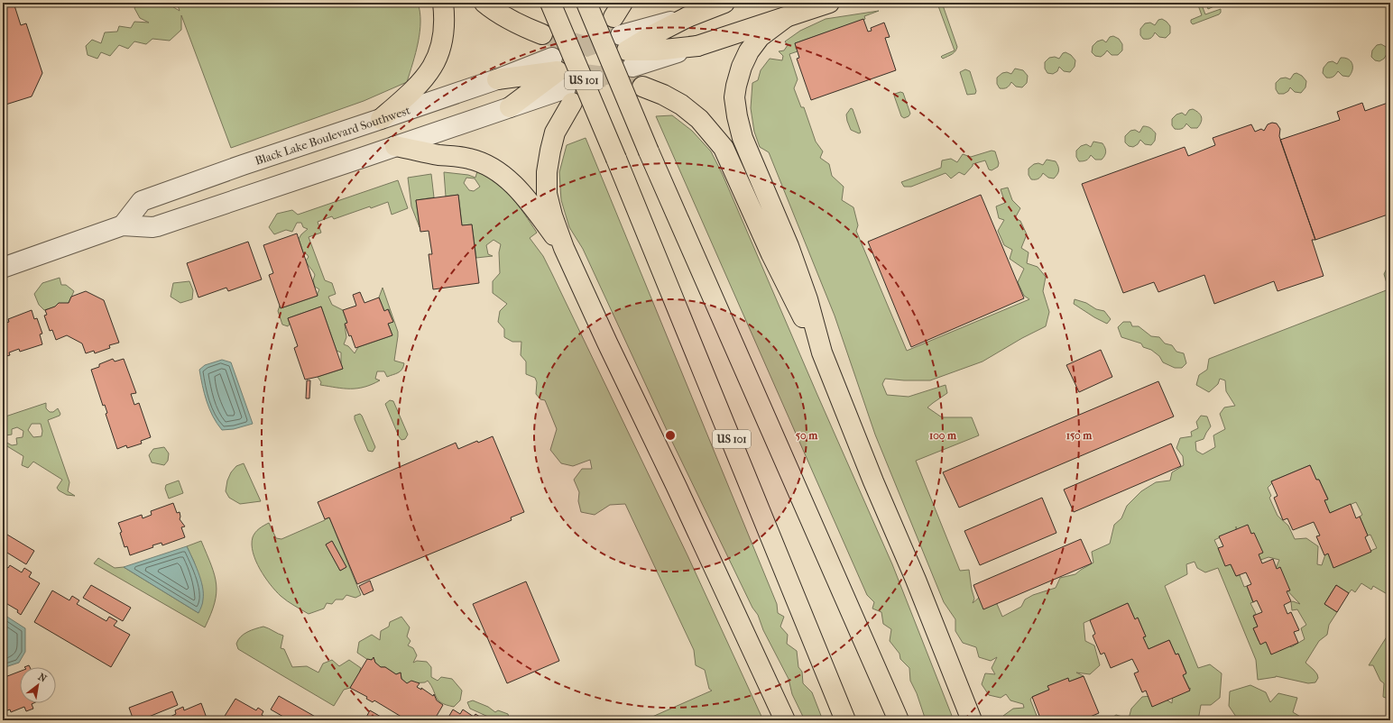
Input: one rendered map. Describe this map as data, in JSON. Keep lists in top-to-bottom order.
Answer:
{
  "streets": {
    "main road": ["US 101"],
    "street": ["Black Lake Boulevard Southwest"]
  },
  "north": "top right",
  "rings": ["50 m", "100 m", "150 m"]
}
